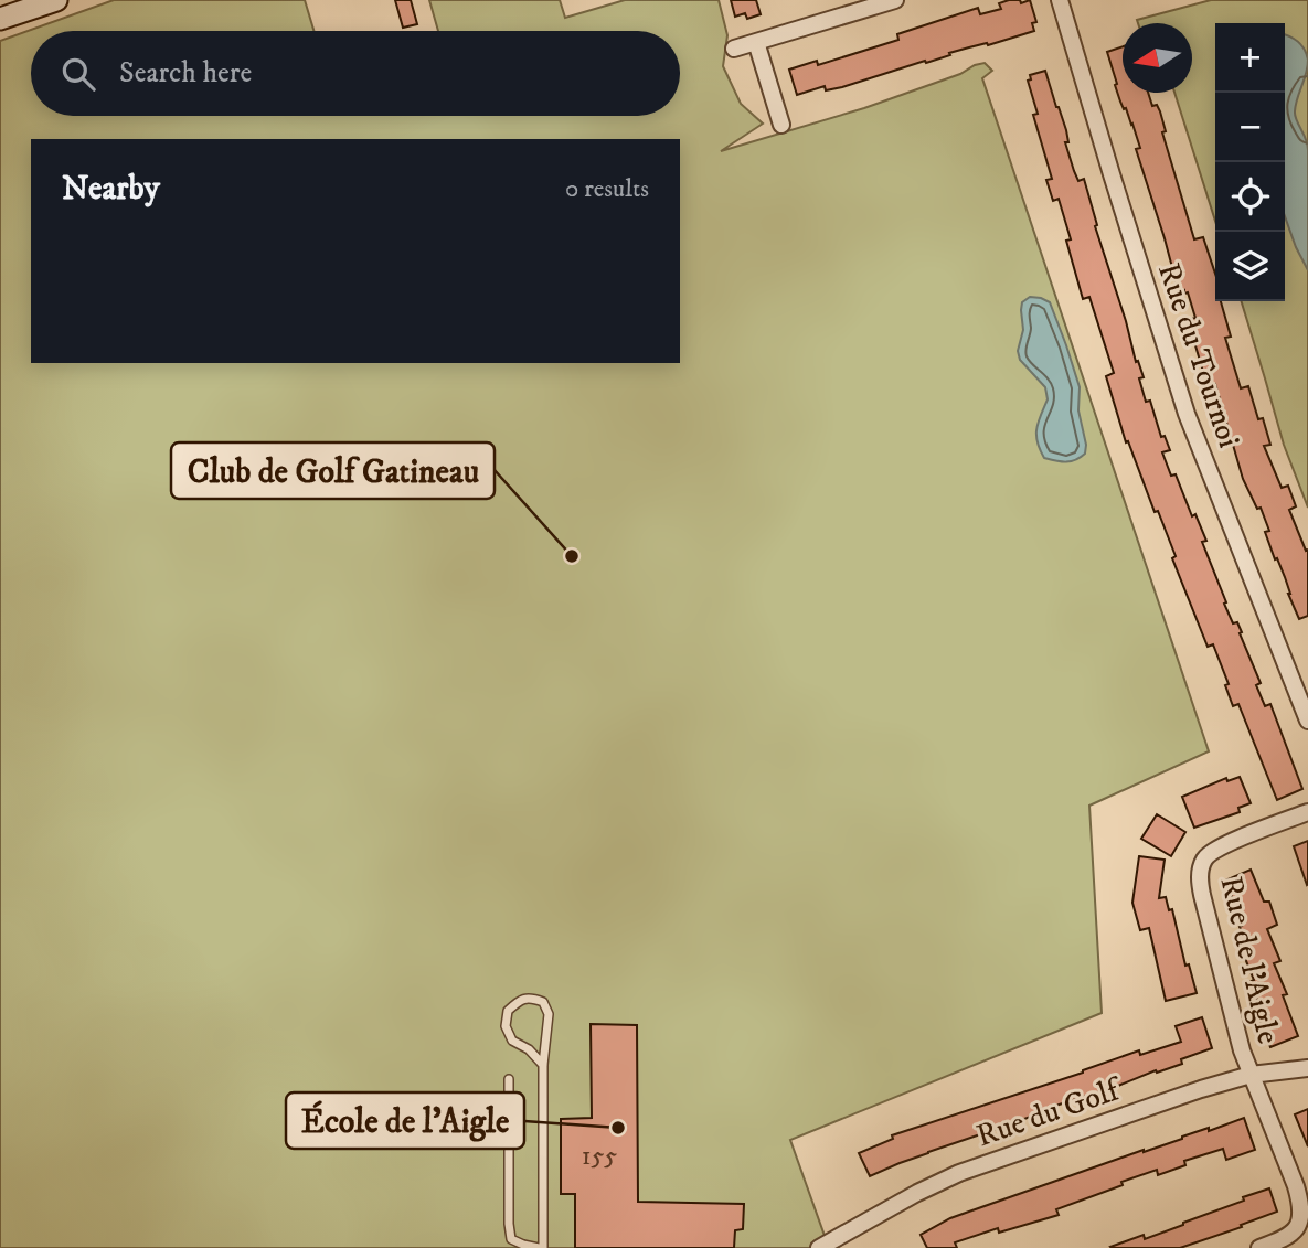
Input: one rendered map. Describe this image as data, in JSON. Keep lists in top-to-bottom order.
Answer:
{
  "streets": {
    "street": ["Rue du Tournoi", "Rue de l'Aigle", "Rue du Golf"]
  },
  "crossings": [
    ["Rue de l'Aigle", "Rue du Golf"]
  ],
  "places": ["Club de Golf Gatineau", "École de l'Aigle"],
  "house_numbers": ["155"],
  "north": "left",
  "page": {
    "map_buttons": ["+", "−"],
    "search": "Search here",
    "heading": ["Nearby", "0 results"]
  }
}
